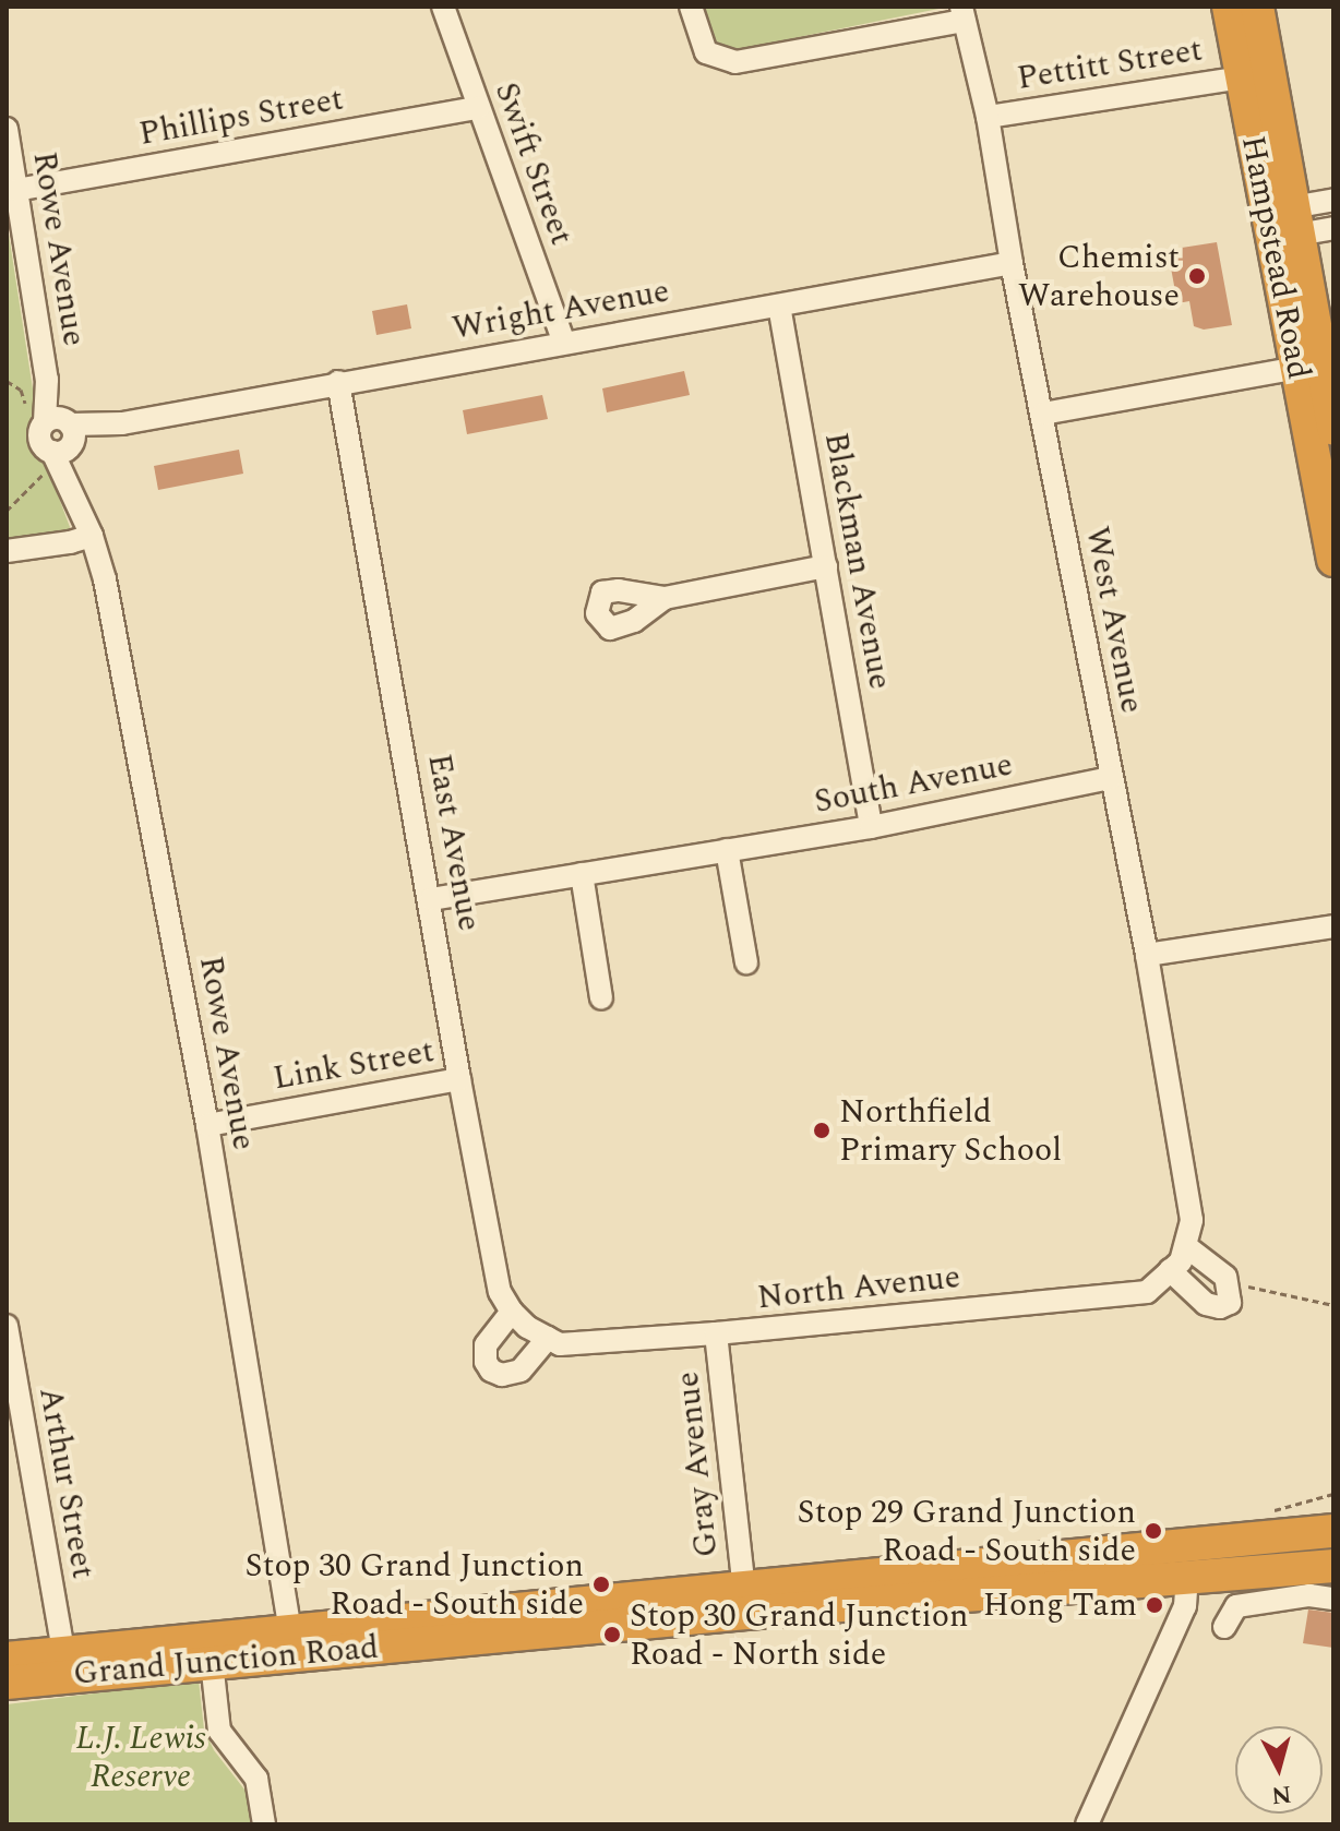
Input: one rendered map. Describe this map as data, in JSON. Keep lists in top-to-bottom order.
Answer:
{
  "streets": {
    "highway": ["Hampstead Road", "Grand Junction Road"],
    "street": [
      "Pettitt Street",
      "Phillips Street",
      "Swift Street",
      "Rowe Avenue",
      "Wright Avenue",
      "Blackman Avenue",
      "West Avenue",
      "South Avenue",
      "East Avenue",
      "Link Street",
      "North Avenue",
      "Gray Avenue",
      "Arthur Street"
    ]
  },
  "crossings": [
    ["Pettitt Street", "Hampstead Road"],
    ["Pettitt Street", "West Avenue"],
    ["Phillips Street", "Swift Street"],
    ["Phillips Street", "Rowe Avenue"],
    ["Swift Street", "Wright Avenue"],
    ["Rowe Avenue", "Wright Avenue"],
    ["Rowe Avenue", "Link Street"],
    ["Rowe Avenue", "Grand Junction Road"],
    ["Wright Avenue", "Blackman Avenue"],
    ["Wright Avenue", "West Avenue"],
    ["Wright Avenue", "East Avenue"],
    ["Blackman Avenue", "South Avenue"],
    ["West Avenue", "South Avenue"],
    ["West Avenue", "North Avenue"],
    ["South Avenue", "East Avenue"],
    ["East Avenue", "Link Street"],
    ["East Avenue", "North Avenue"],
    ["North Avenue", "Gray Avenue"],
    ["Gray Avenue", "Grand Junction Road"],
    ["Arthur Street", "Grand Junction Road"]
  ],
  "parks": ["L.J. Lewis Reserve"],
  "places": [
    "Chemist Warehouse",
    "Northfield Primary School",
    "Stop 29 Grand Junction Road - South side",
    "Stop 30 Grand Junction Road - South side",
    "Hong Tam",
    "Stop 30 Grand Junction Road - North side"
  ],
  "north": "bottom"
}
